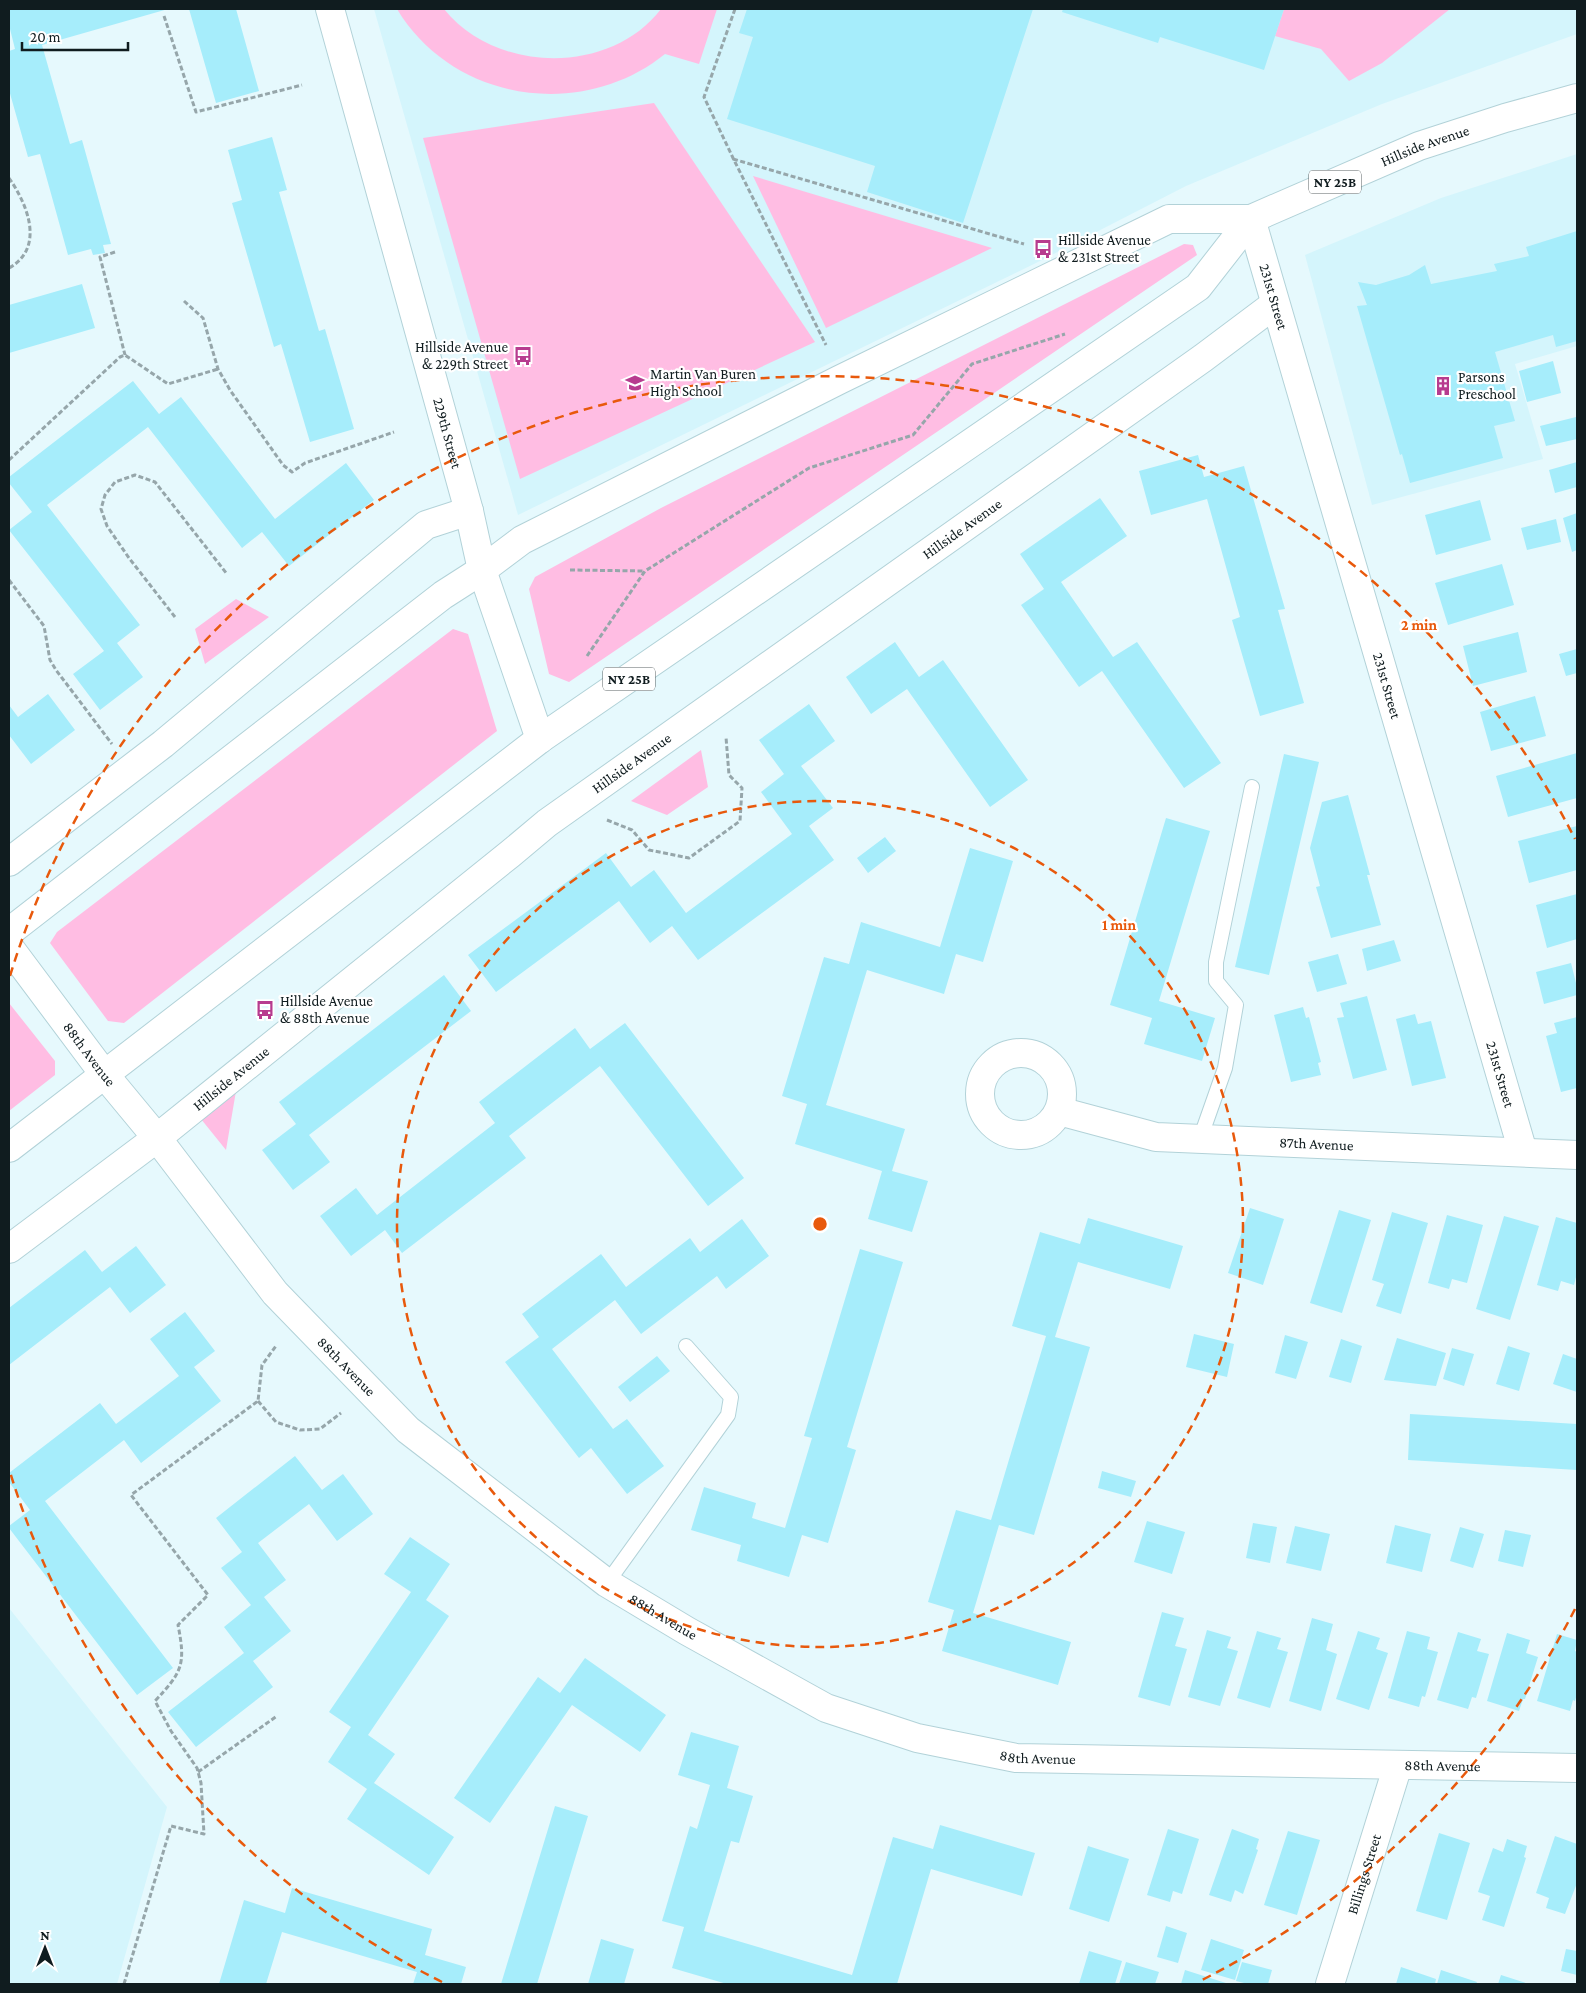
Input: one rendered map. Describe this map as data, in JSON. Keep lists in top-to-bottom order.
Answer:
{
  "streets": {
    "street": [
      "Hillside Avenue",
      "NY 25B",
      "231st Street",
      "229th Street",
      "88th Avenue",
      "87th Avenue",
      "Billings Street"
    ]
  },
  "crossings": [
    ["Hillside Avenue", "231st Street"],
    ["Hillside Avenue", "229th Street"],
    ["Hillside Avenue", "88th Avenue"],
    ["231st Street", "87th Avenue"],
    ["88th Avenue", "Billings Street"]
  ],
  "places": {
    "bus stop": ["Hillside Avenue & 231st Street", "Hillside Avenue & 229th Street", "Hillside Avenue & 88th Avenue"],
    "school or university": ["Martin Van Buren High School"],
    "building": ["Parsons Preschool"]
  },
  "scale_bar": "20 m",
  "north": "top",
  "rings": ["2 min", "1 min"]
}
